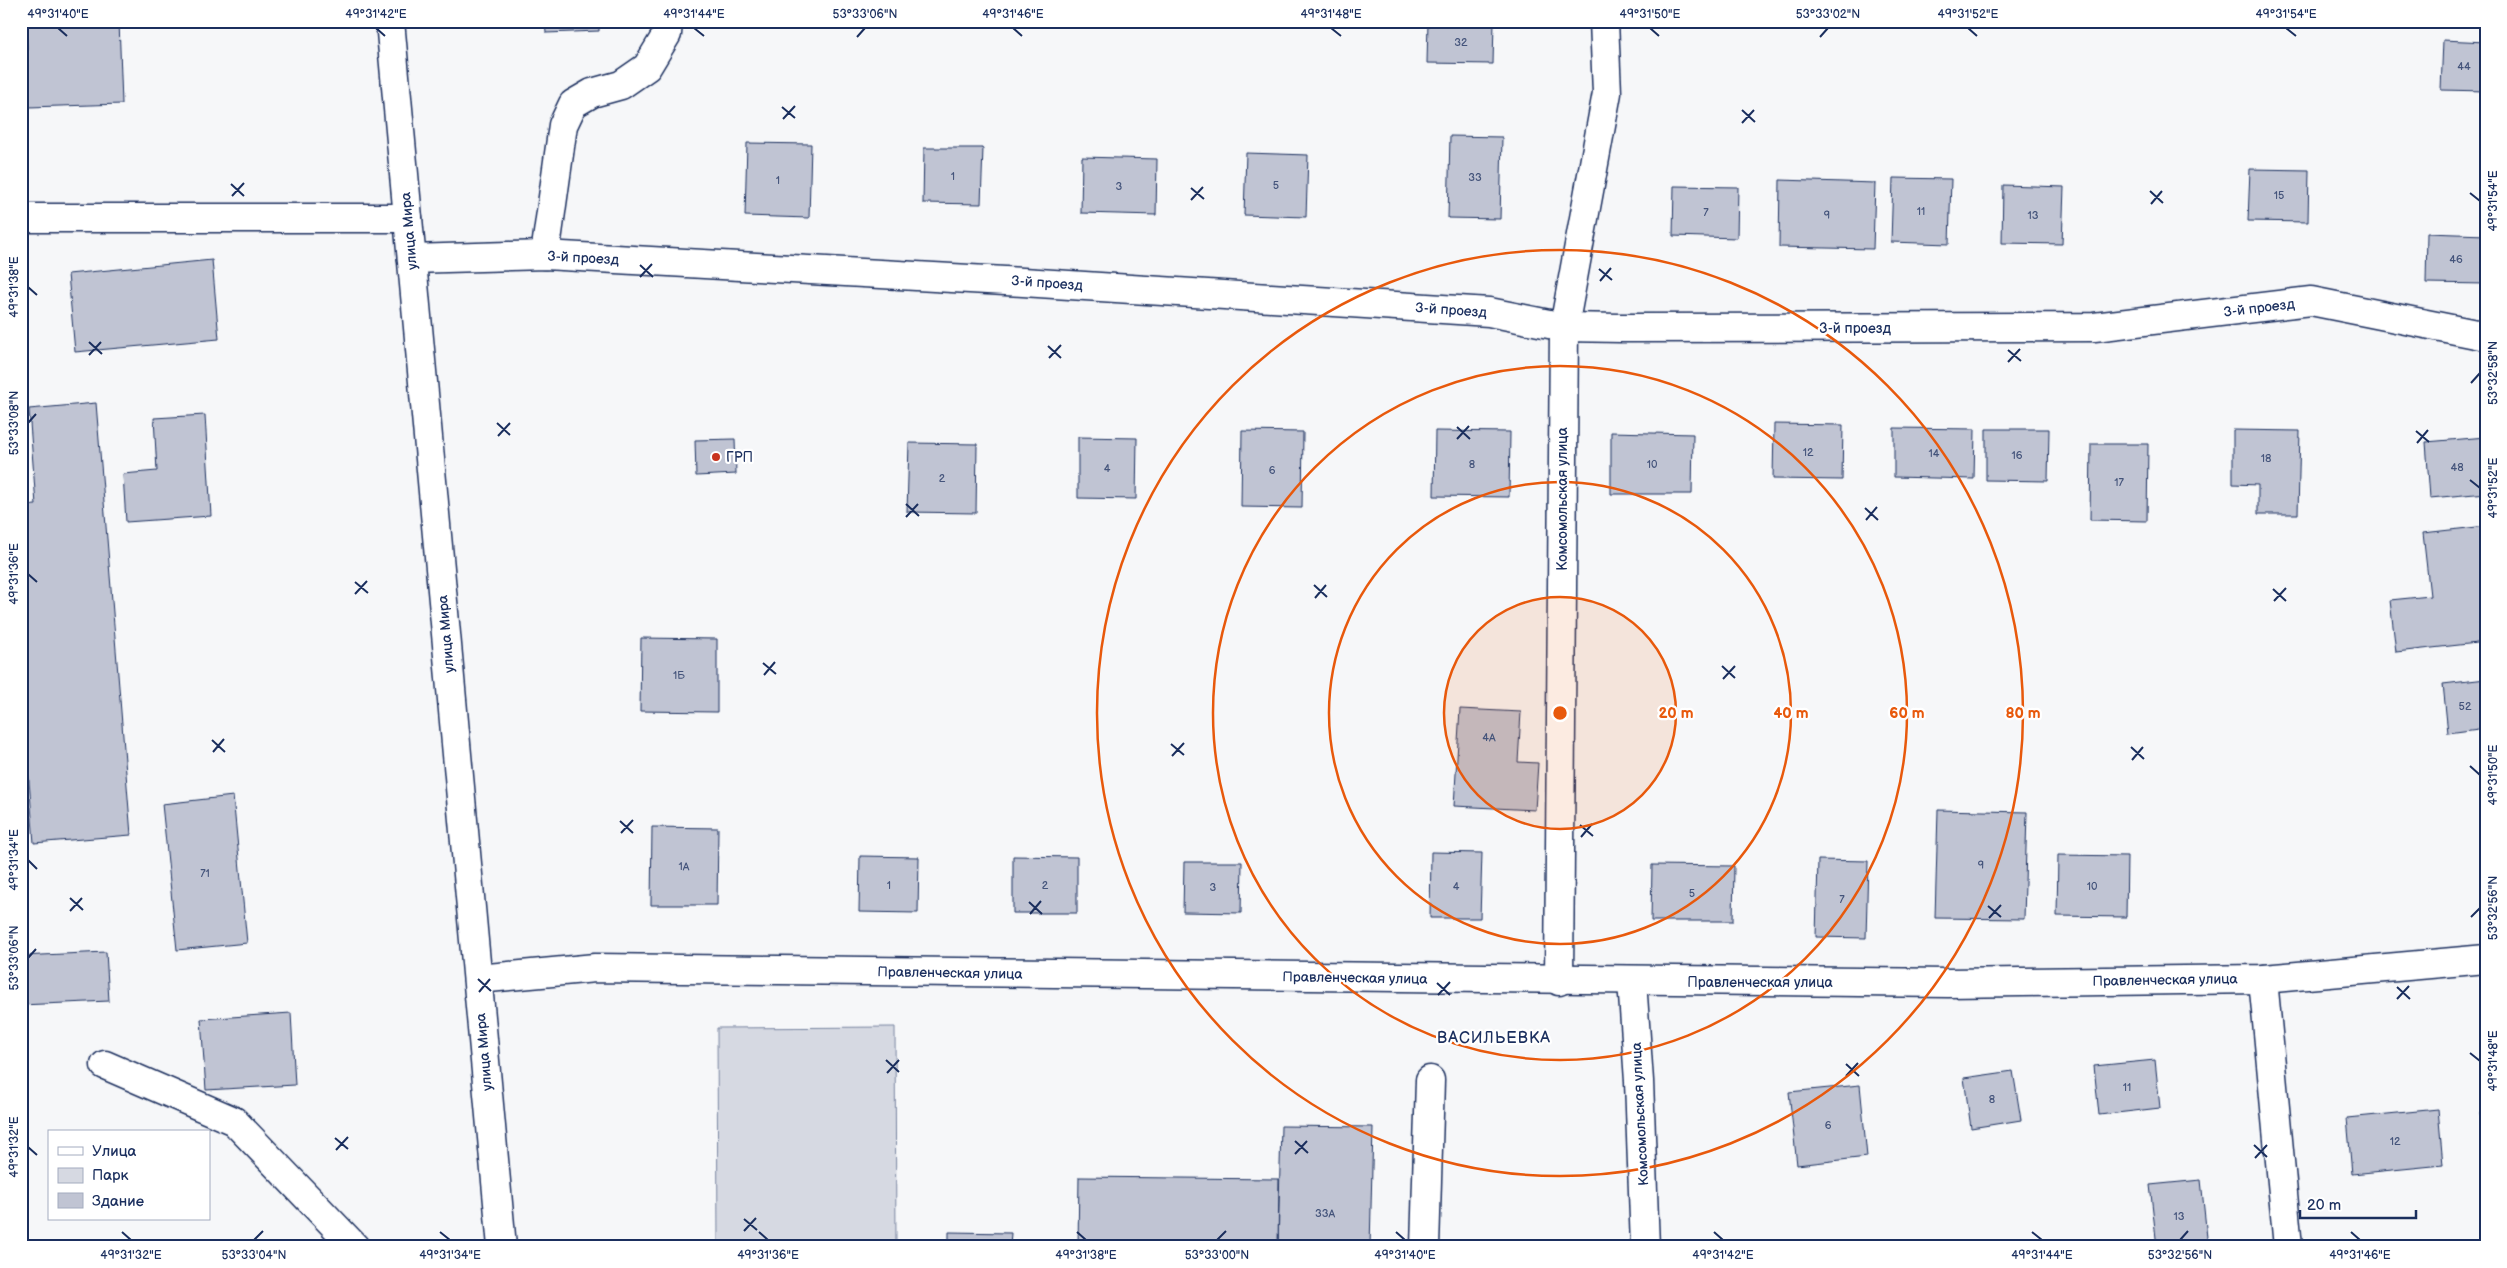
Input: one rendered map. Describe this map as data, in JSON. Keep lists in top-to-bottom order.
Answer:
{
  "streets": {
    "street": [
      "улица Мира",
      "3-й проезд",
      "Комсомольская улица",
      "Правленческая улица"
    ]
  },
  "crossings": [
    ["улица Мира", "3-й проезд"],
    ["улица Мира", "Правленческая улица"],
    ["3-й проезд", "Комсомольская улица"],
    ["Комсомольская улица", "Правленческая улица"]
  ],
  "districts": ["ВАСИЛЬЕВКА"],
  "places": ["ГРП"],
  "house_numbers": [
    "32",
    "44",
    "1",
    "33",
    "1",
    "5",
    "3",
    "15",
    "11",
    "7",
    "9",
    "13",
    "46",
    "12",
    "14",
    "16",
    "18",
    "8",
    "10",
    "48",
    "4",
    "6",
    "2",
    "17",
    "1Б",
    "52",
    "4А",
    "9",
    "1А",
    "71",
    "1",
    "2",
    "4",
    "10",
    "3",
    "5",
    "7",
    "11",
    "8",
    "6",
    "12",
    "33А",
    "13"
  ],
  "legend": ["Улица", "Парк", "Здание"],
  "scale_bar": "20 m",
  "coordinates": [
    "49°31'40\"E",
    "49°31'42\"E",
    "49°31'44\"E",
    "53°33'06\"N",
    "49°31'46\"E",
    "49°31'48\"E",
    "49°31'50\"E",
    "53°33'02\"N",
    "49°31'52\"E",
    "49°31'54\"E",
    "49°31'38\"E",
    "53°32'58\"N",
    "53°33'08\"N",
    "49°31'36\"E",
    "49°31'34\"E",
    "53°32'56\"N",
    "49°31'32\"E",
    "53°33'04\"N",
    "53°33'00\"N"
  ],
  "rings": [
    "20 m",
    "40 m",
    "60 m",
    "80 m"
  ]
}
